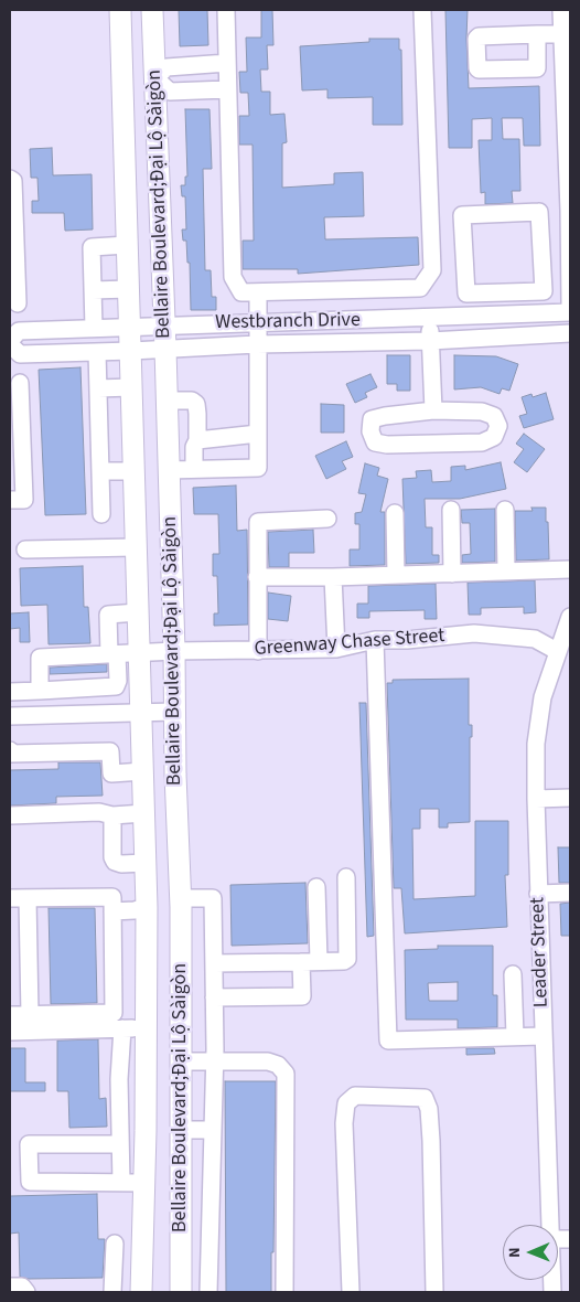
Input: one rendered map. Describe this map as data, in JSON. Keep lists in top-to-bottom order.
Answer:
{
  "streets": {
    "main road": ["Bellaire Boulevard;Đại Lộ Sàigòn"],
    "street": ["Westbranch Drive", "Greenway Chase Street", "Leader Street"]
  },
  "crossings": [
    ["Bellaire Boulevard;Đại Lộ Sàigòn", "Westbranch Drive"],
    ["Bellaire Boulevard;Đại Lộ Sàigòn", "Greenway Chase Street"],
    ["Greenway Chase Street", "Leader Street"]
  ],
  "north": "left"
}
